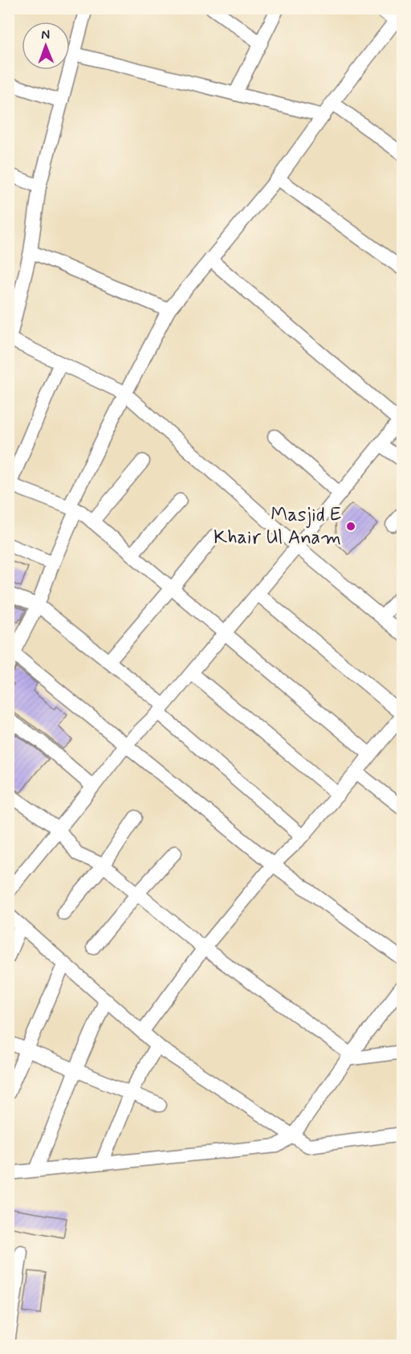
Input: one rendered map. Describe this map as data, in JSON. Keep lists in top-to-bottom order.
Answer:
{
  "places": ["Masjid E Khair Ul Anam"],
  "north": "top"
}
